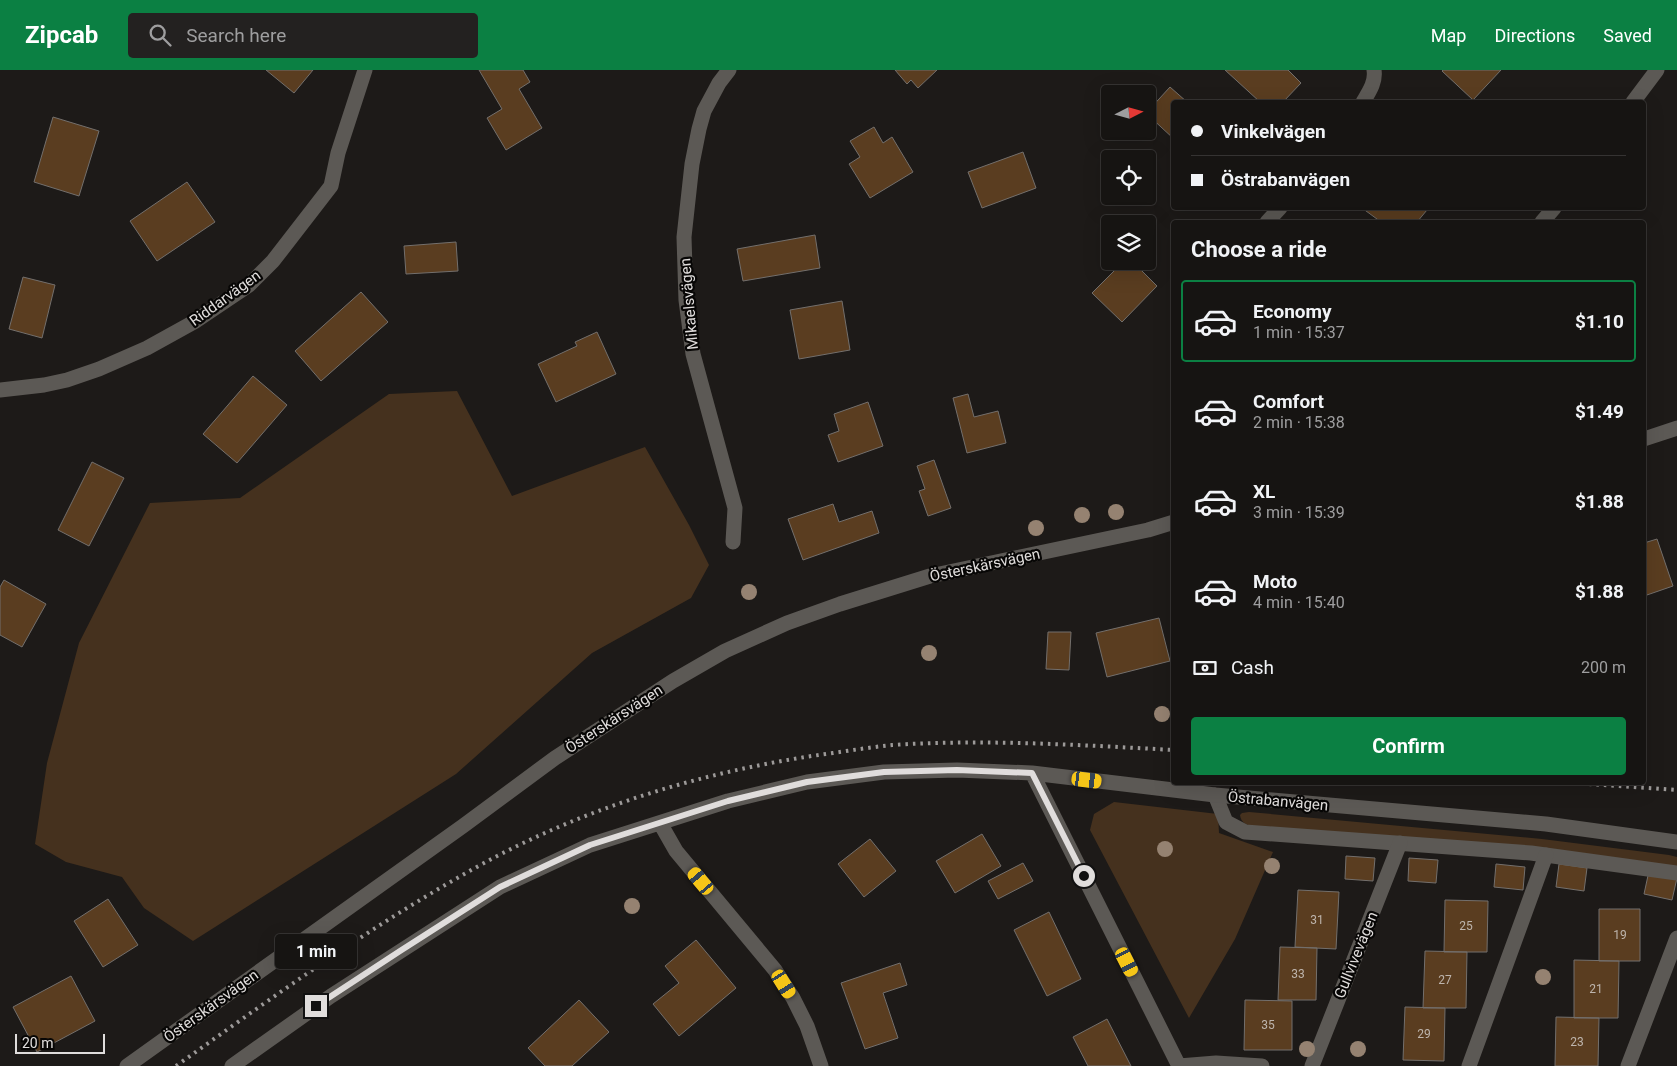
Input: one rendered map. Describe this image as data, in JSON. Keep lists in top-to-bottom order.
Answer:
{
  "streets": {
    "street": [
      "Riddarvägen",
      "Mikaelsvägen",
      "Österskärsvägen",
      "Östrabanvägen",
      "Gullvivevägen"
    ]
  },
  "house_numbers": [
    "31",
    "25",
    "19",
    "33",
    "27",
    "21",
    "35",
    "29",
    "23"
  ],
  "scale_bar": "20 m",
  "north": "right",
  "page": {
    "header": "Zipcab",
    "search": "Search here",
    "nav": ["Map", "Directions", "Saved"],
    "banner": ["Vinkelvägen", "Östrabanvägen"],
    "heading": "Choose a ride",
    "list": [
      {
        "name": "Economy",
        "note": "1 min · 15:37",
        "value": "$1.10"
      },
      {
        "name": "Comfort",
        "note": "2 min · 15:38",
        "value": "$1.49"
      },
      {
        "name": "XL",
        "note": "3 min · 15:39",
        "value": "$1.88"
      },
      {
        "name": "Moto",
        "note": "4 min · 15:40",
        "value": "$1.88"
      }
    ],
    "pay": ["Cash", "200 m"],
    "buttons": "Confirm",
    "bubble": "1 min",
    "scale": "20 m"
  }
}
